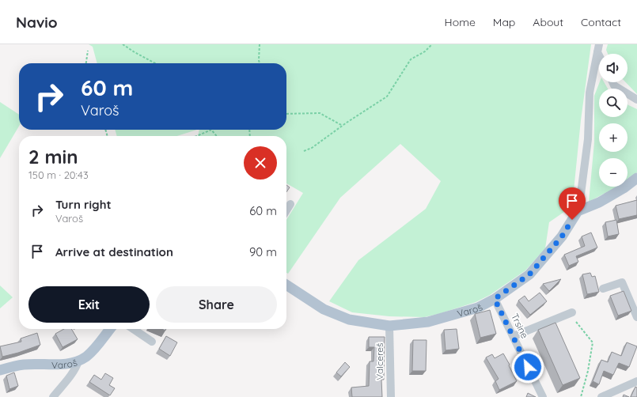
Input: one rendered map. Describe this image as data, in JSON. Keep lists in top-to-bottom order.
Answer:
{
  "streets": {
    "main road": ["Varoš"],
    "street": ["Trsine", "Valcereš"]
  },
  "crossings": [
    ["Varoš", "Trsine"],
    ["Varoš", "Valcereš"]
  ],
  "page": {
    "header": "Navio",
    "nav": [
      "Home",
      "Map",
      "About",
      "Contact"
    ],
    "map_buttons": ["+", "−"],
    "turn": ["60 m", "Varoš"],
    "heading": ["2 min", "150 m · 20:43"],
    "list": [
      {
        "name": "Turn right",
        "note": "Varoš",
        "value": "60 m"
      },
      {
        "name": "Arrive at destination",
        "value": "90 m"
      }
    ],
    "buttons": ["Exit", "Share"]
  }
}
